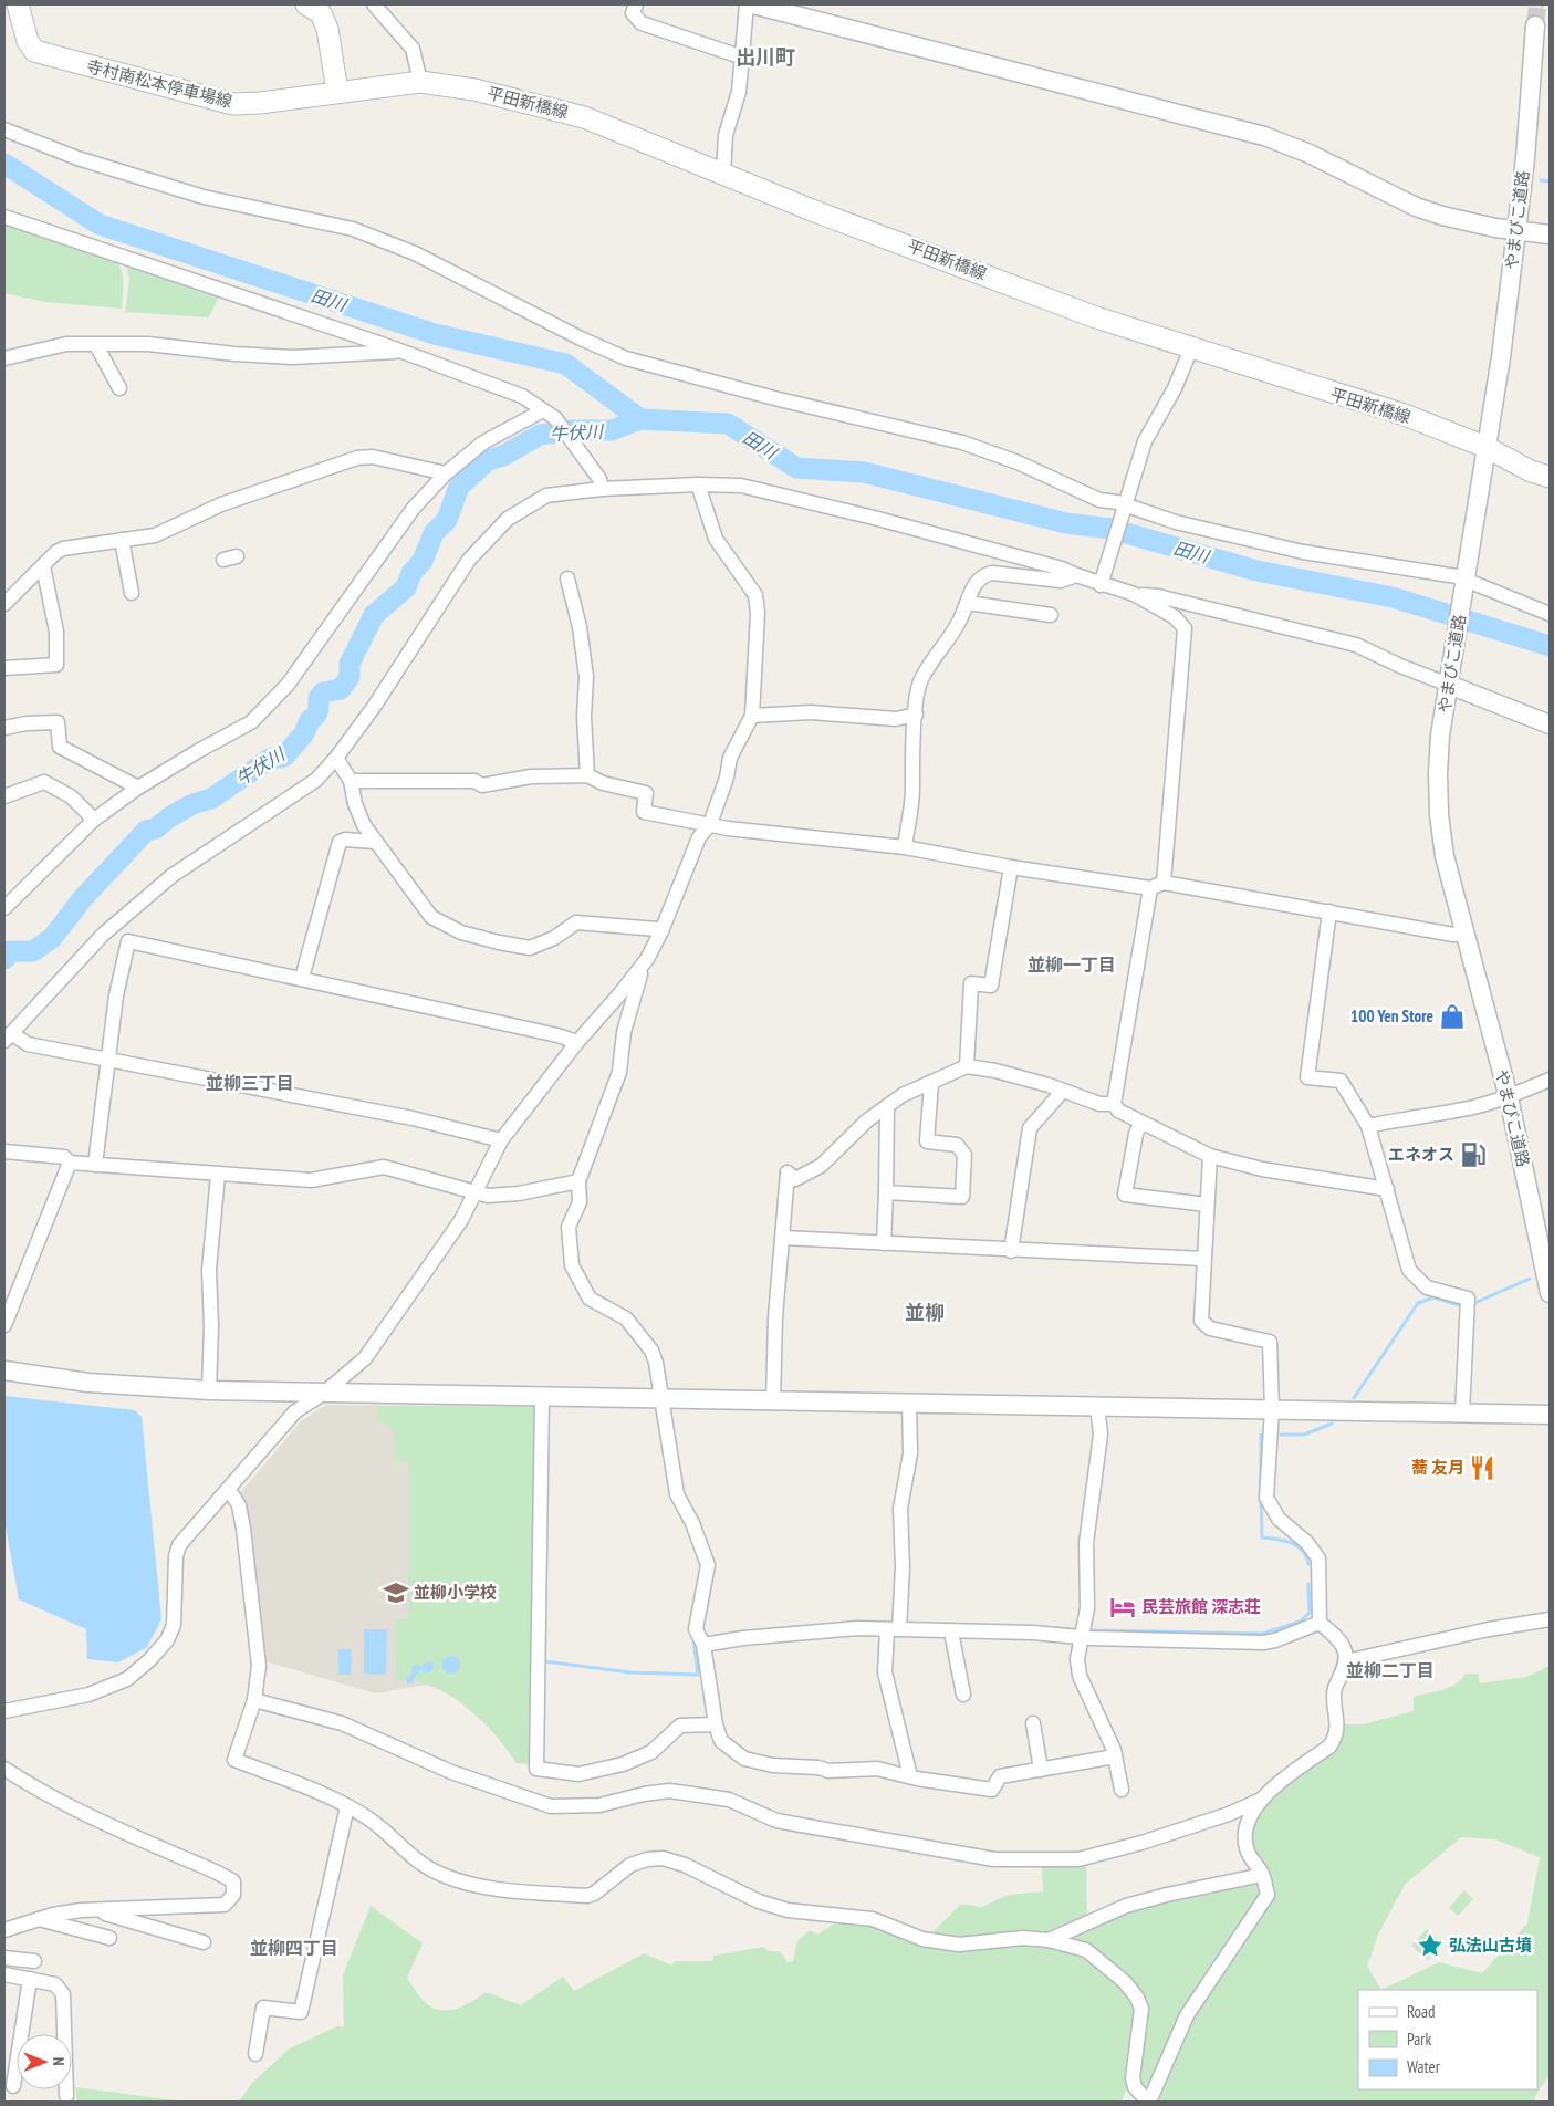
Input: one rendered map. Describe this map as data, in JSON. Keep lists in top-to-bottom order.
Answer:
{
  "streets": {
    "main road": ["寺村南松本停車場線", "平田新橋線"],
    "street": ["やまびこ道路"]
  },
  "crossings": [
    ["寺村南松本停車場線", "平田新橋線"],
    ["平田新橋線", "やまびこ道路"]
  ],
  "districts": [
    "出川町",
    "並柳一丁目",
    "並柳三丁目",
    "並柳",
    "並柳二丁目",
    "並柳四丁目"
  ],
  "water": ["田川", "牛伏川"],
  "places": {
    "shop": ["100 Yen Store"],
    "fuel station": ["エネオス"],
    "restaurant": ["蕎 友月"],
    "school or university": ["並柳小学校"],
    "hotel": ["民芸旅館 深志荘"],
    "place": ["弘法山古墳"]
  },
  "legend": ["Road", "Park", "Water"],
  "north": "right"
}
